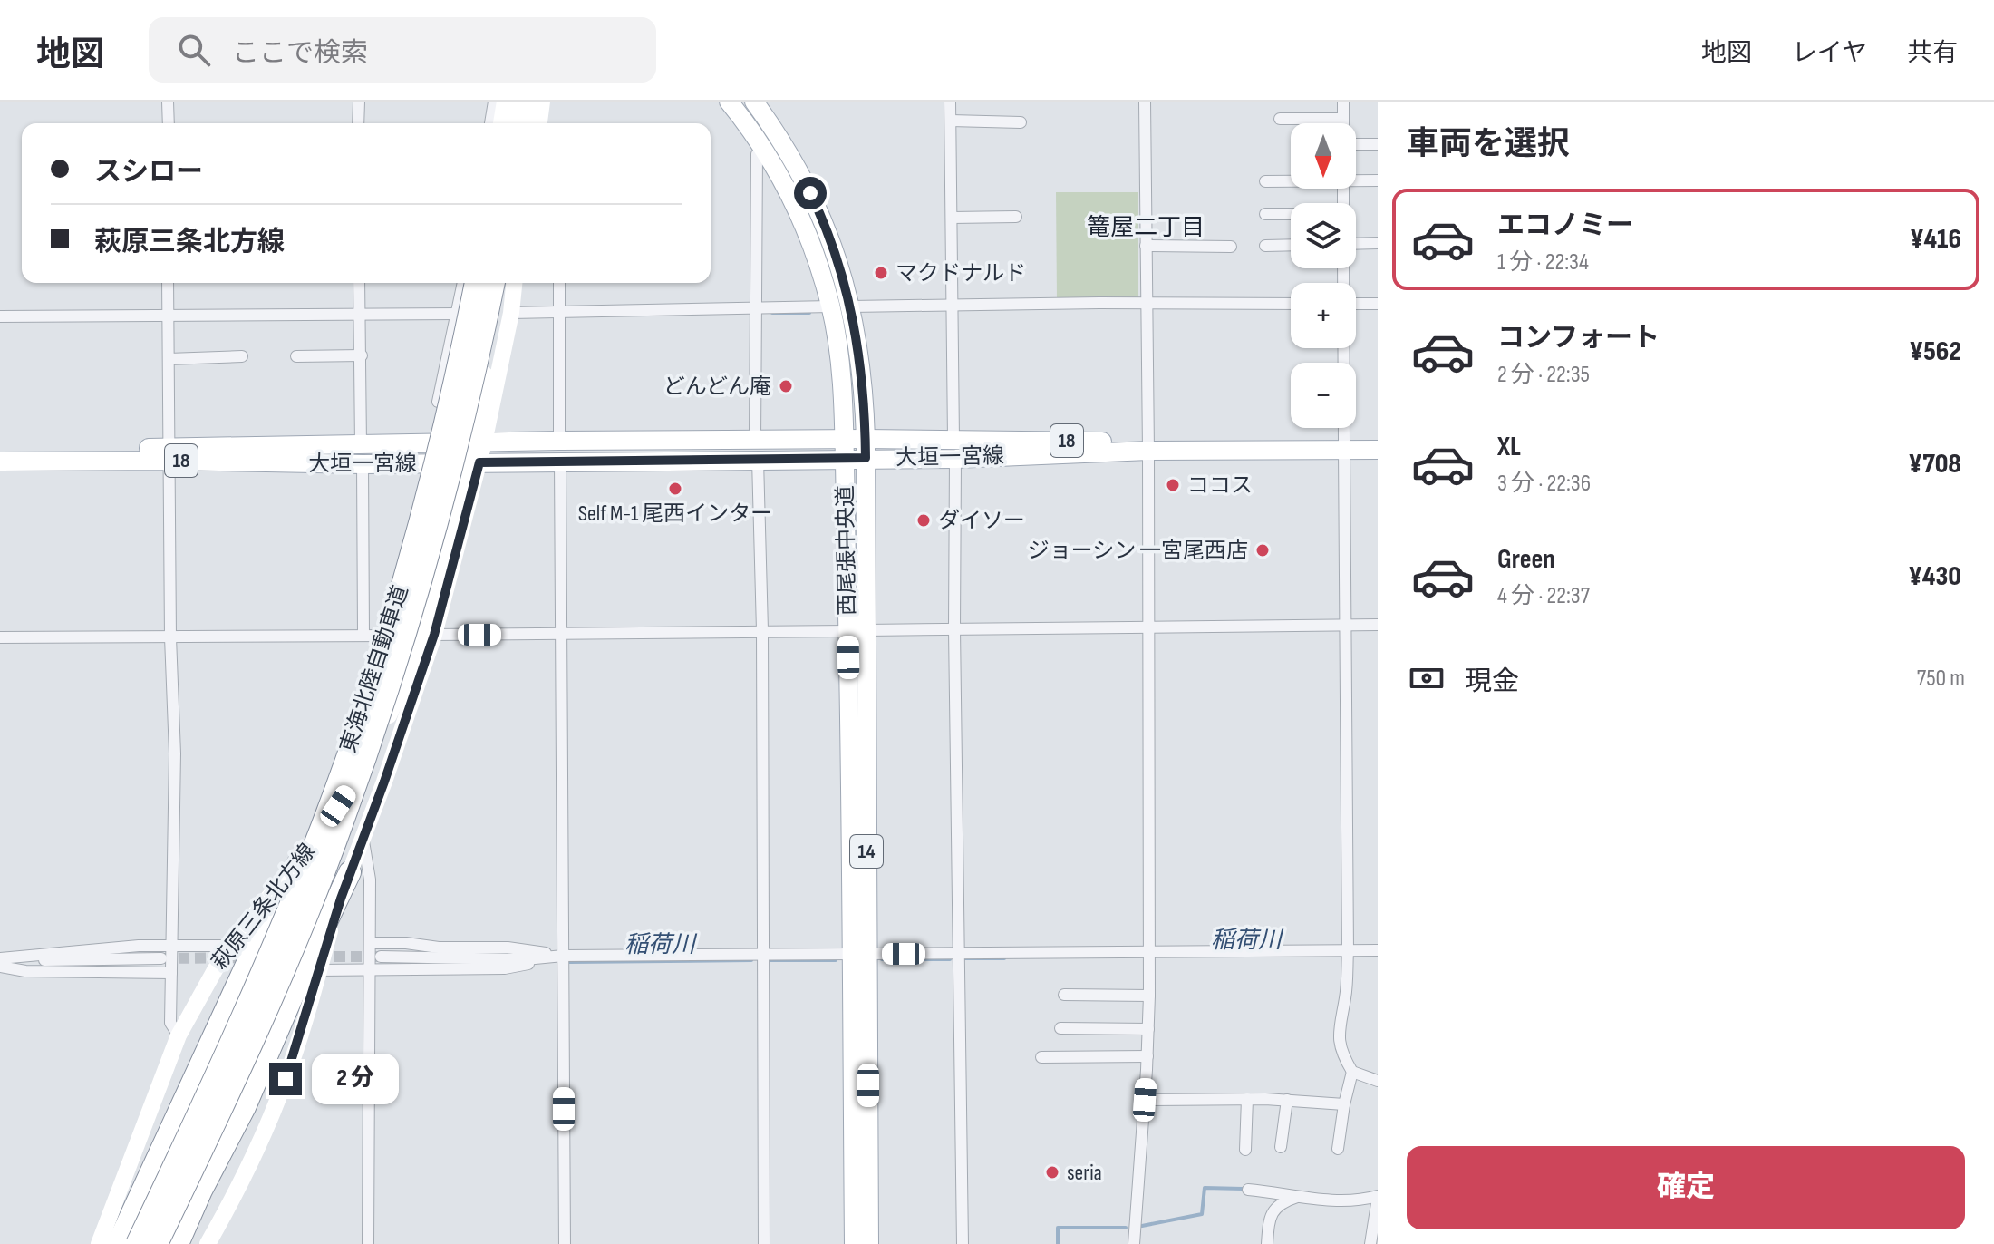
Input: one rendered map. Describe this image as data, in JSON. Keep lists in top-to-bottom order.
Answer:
{
  "streets": {
    "highway": ["東海北陸自動車道"],
    "main road": [
      "18",
      "大垣一宮線",
      "西尾張中央道",
      "14",
      "萩原三条北方線"
    ]
  },
  "crossings": [
    ["大垣一宮線", "西尾張中央道"],
    ["大垣一宮線", "萩原三条北方線"]
  ],
  "districts": ["篭屋二丁目"],
  "water": ["稲荷川"],
  "places": [
    "マクドナルド",
    "どんどん庵",
    "ココス",
    "Self M-1 尾西インター",
    "ダイソー",
    "ジョーシン 一宮尾西店",
    "seria"
  ],
  "north": "bottom",
  "page": {
    "header": "地図",
    "search": "ここで検索",
    "nav": ["地図", "レイヤ", "共有"],
    "heading": "車両を選択",
    "map_buttons": ["+", "−"],
    "banner": ["スシロー", "萩原三条北方線"],
    "list": [
      {
        "name": "エコノミー",
        "note": "1 分 · 22:34",
        "value": "¥416"
      },
      {
        "name": "コンフォート",
        "note": "2 分 · 22:35",
        "value": "¥562"
      },
      {
        "name": "XL",
        "note": "3 分 · 22:36",
        "value": "¥708"
      },
      {
        "name": "Green",
        "note": "4 分 · 22:37",
        "value": "¥430"
      }
    ],
    "pay": ["現金", "750 m"],
    "bubble": "2 分",
    "buttons": "確定"
  }
}
